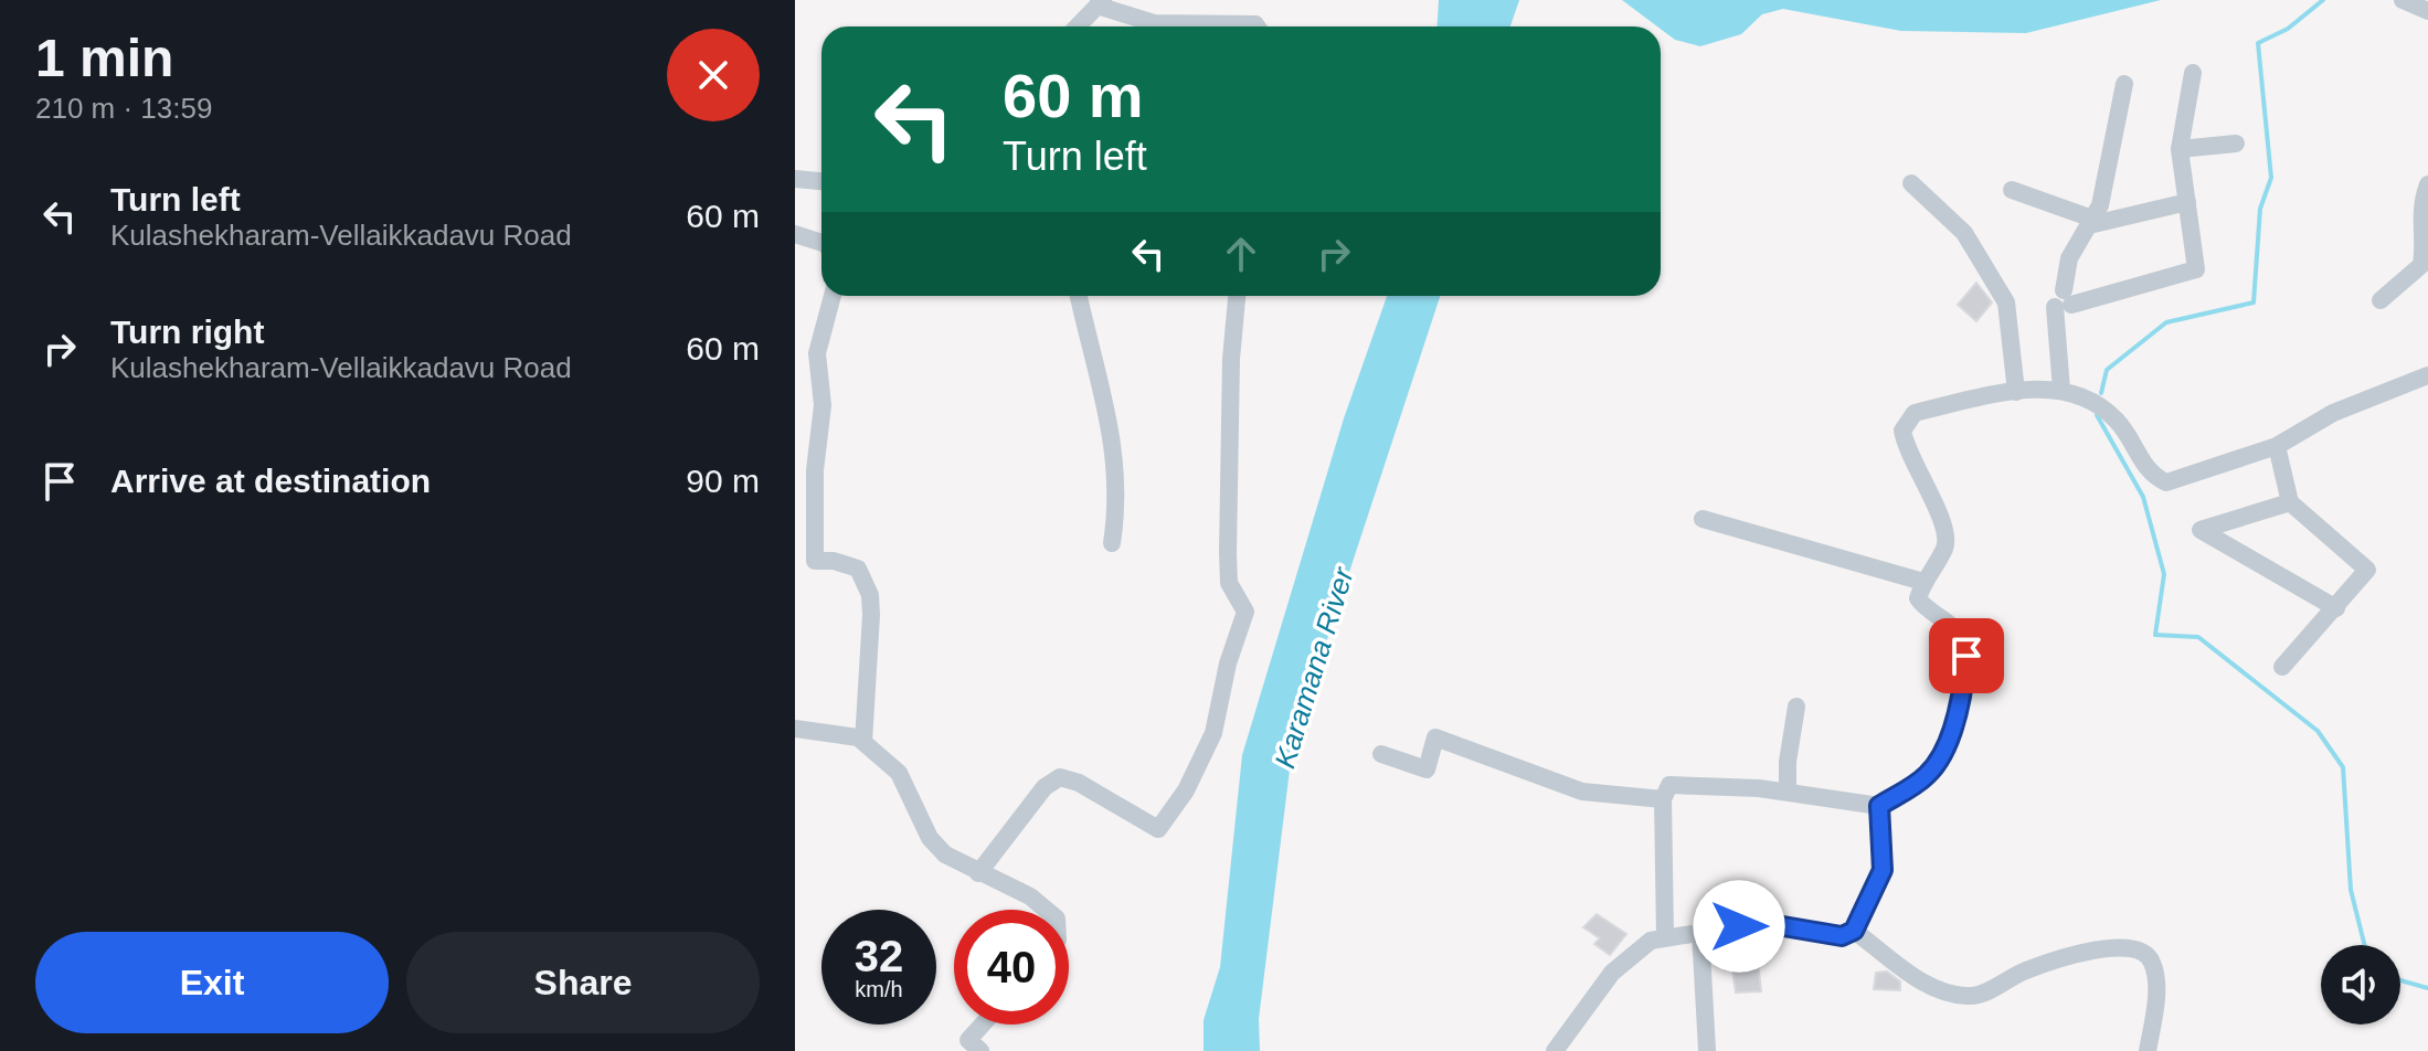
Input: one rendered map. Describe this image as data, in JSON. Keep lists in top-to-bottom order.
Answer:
{
  "water": ["Karamana River"],
  "page": {
    "heading": ["1 min", "210 m · 13:59"],
    "turn": ["60 m", "Turn left"],
    "list": [
      {
        "name": "Turn left",
        "note": "Kulashekharam-Vellaikkadavu Road",
        "value": "60 m"
      },
      {
        "name": "Turn right",
        "note": "Kulashekharam-Vellaikkadavu Road",
        "value": "60 m"
      },
      {
        "name": "Arrive at destination",
        "value": "90 m"
      }
    ],
    "speed": "32 km/h",
    "limit": "40",
    "buttons": ["Exit", "Share"]
  }
}
